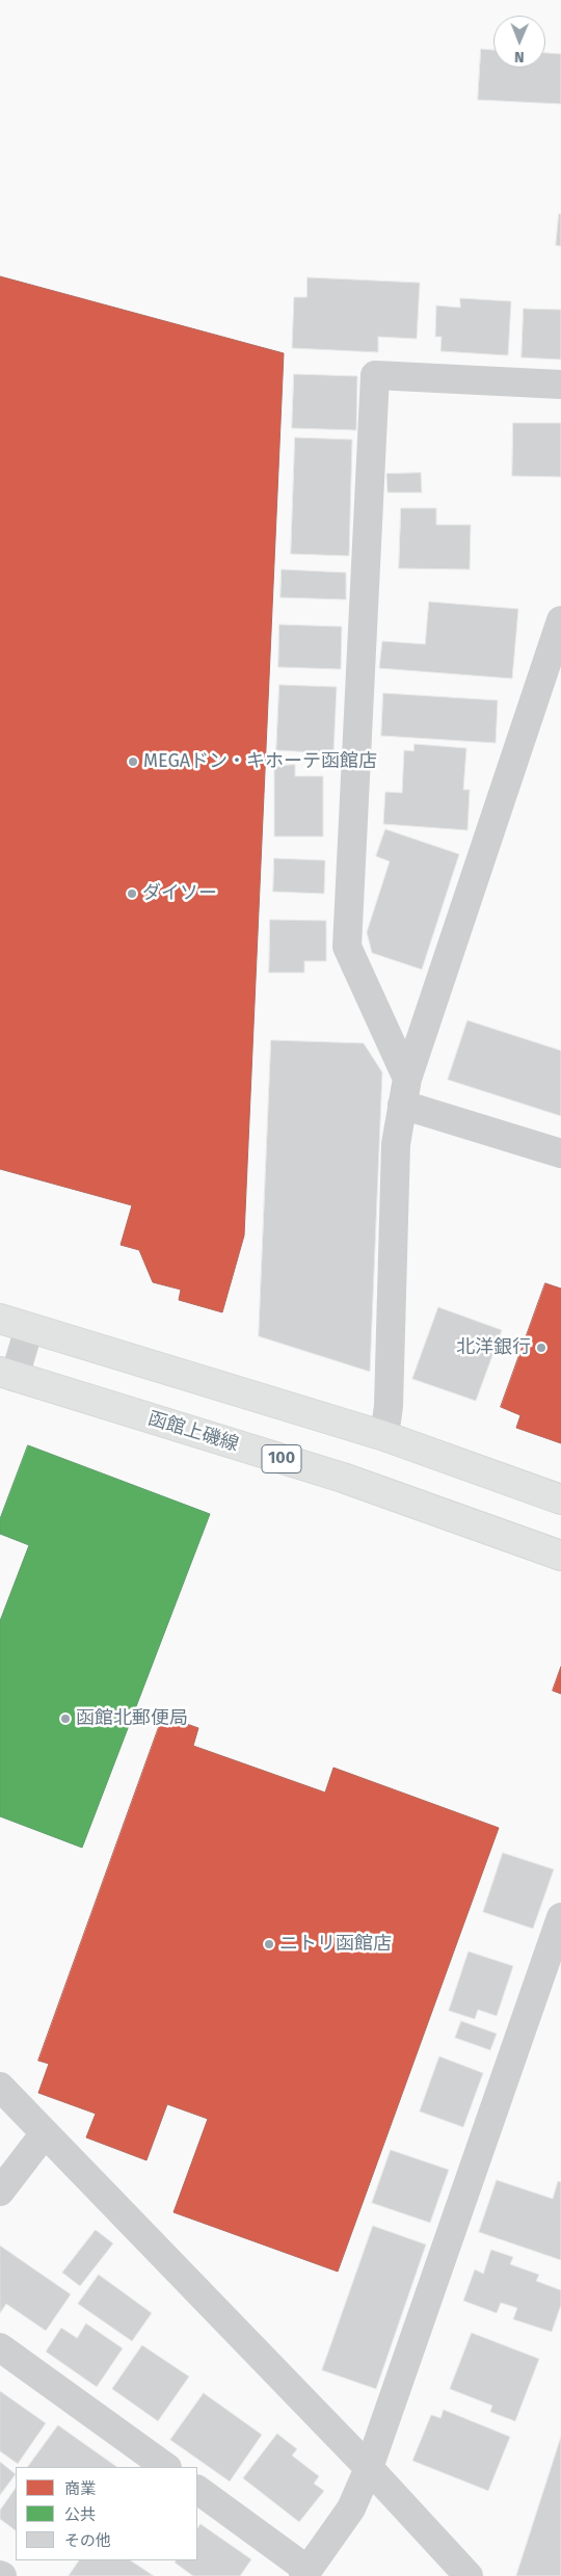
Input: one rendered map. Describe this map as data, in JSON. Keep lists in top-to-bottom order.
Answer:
{
  "streets": {
    "main road": ["函館上磯線", "100"]
  },
  "places": [
    "MEGAドン・キホーテ函館店",
    "ダイソー",
    "北洋銀行",
    "函館北郵便局",
    "ニトリ函館店"
  ],
  "legend": ["商業", "公共", "その他"],
  "north": "bottom"
}
